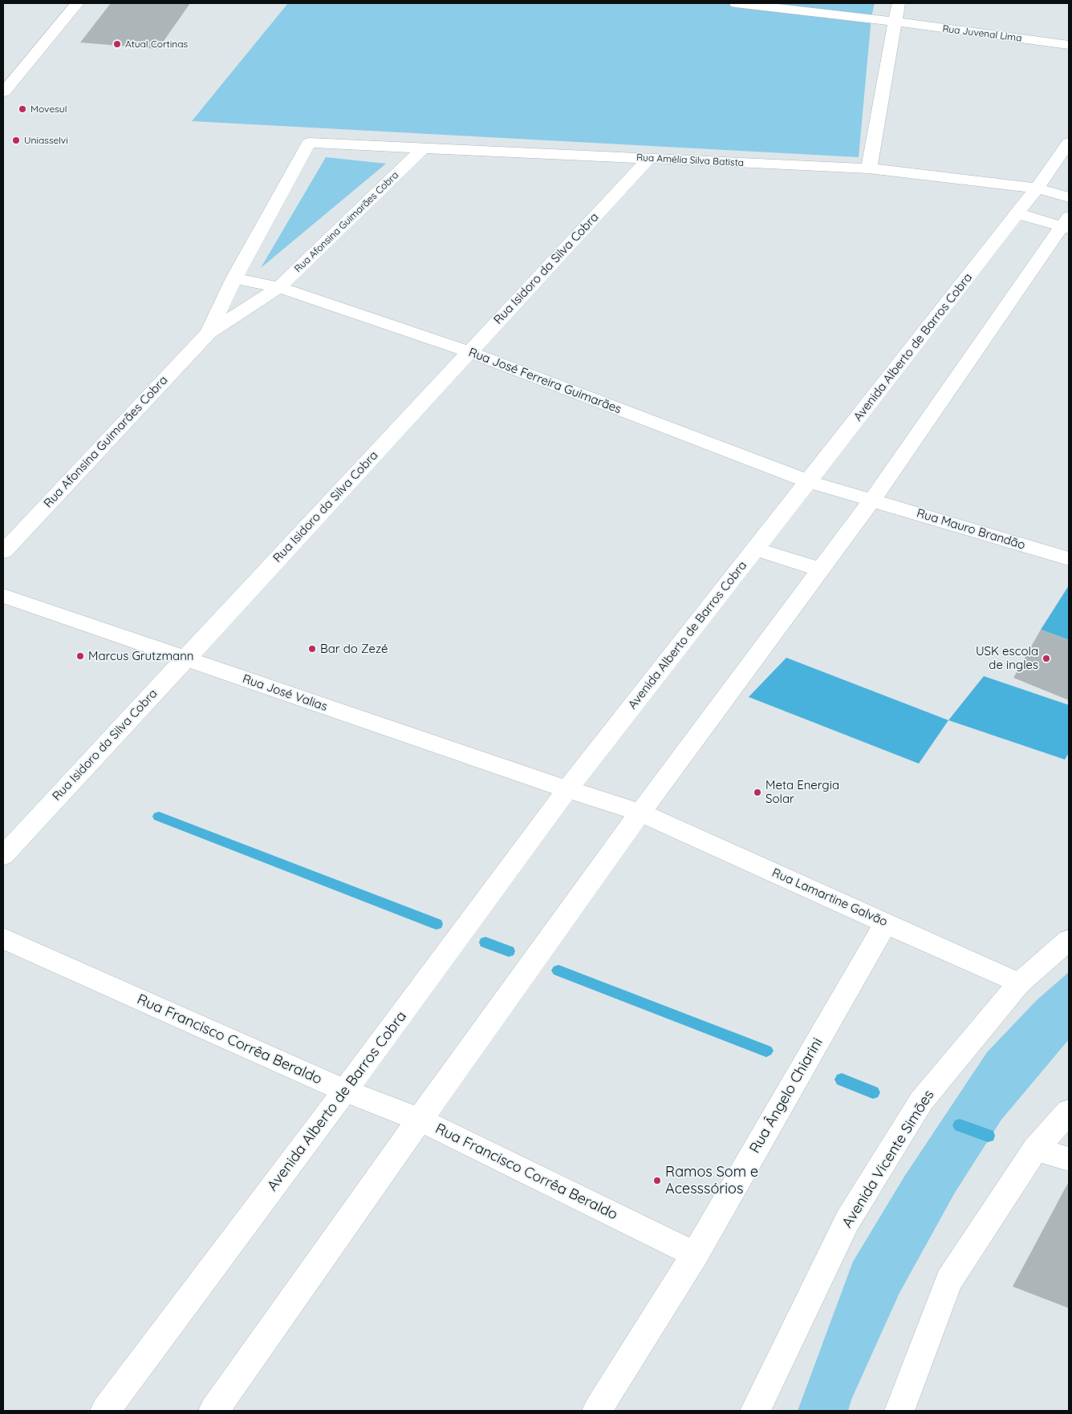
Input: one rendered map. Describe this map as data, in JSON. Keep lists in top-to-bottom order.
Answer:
{
  "streets": {
    "street": [
      "Rua Juvenal Lima",
      "Rua Amélia Silva Batista",
      "Rua Afonsina Guimarães Cobra",
      "Rua Isidoro da Silva Cobra",
      "Avenida Alberto de Barros Cobra",
      "Rua José Ferreira Guimarães",
      "Rua Mauro Brandão",
      "Rua José Valias",
      "Rua Lamartine Galvão",
      "Rua Francisco Corrêa Beraldo",
      "Rua Ângelo Chiarini",
      "Avenida Vicente Simões"
    ]
  },
  "crossings": [
    ["Rua Amélia Silva Batista", "Rua Afonsina Guimarães Cobra"],
    ["Rua Amélia Silva Batista", "Rua Isidoro da Silva Cobra"],
    ["Rua Amélia Silva Batista", "Avenida Alberto de Barros Cobra"],
    ["Rua Afonsina Guimarães Cobra", "Rua José Ferreira Guimarães"],
    ["Rua Isidoro da Silva Cobra", "Rua José Ferreira Guimarães"],
    ["Rua Isidoro da Silva Cobra", "Rua José Valias"],
    ["Avenida Alberto de Barros Cobra", "Rua José Ferreira Guimarães"],
    ["Avenida Alberto de Barros Cobra", "Rua José Valias"],
    ["Avenida Alberto de Barros Cobra", "Rua Francisco Corrêa Beraldo"],
    ["Rua Lamartine Galvão", "Rua Ângelo Chiarini"],
    ["Rua Lamartine Galvão", "Avenida Vicente Simões"],
    ["Rua Francisco Corrêa Beraldo", "Rua Ângelo Chiarini"]
  ],
  "places": [
    "Atual Cortinas",
    "Movesul",
    "Uniasselvi",
    "Bar do Zezé",
    "Marcus Grutzmann",
    "USK escola de ingles",
    "Meta Energia Solar",
    "Ramos Som e Acesssórios"
  ]
}
